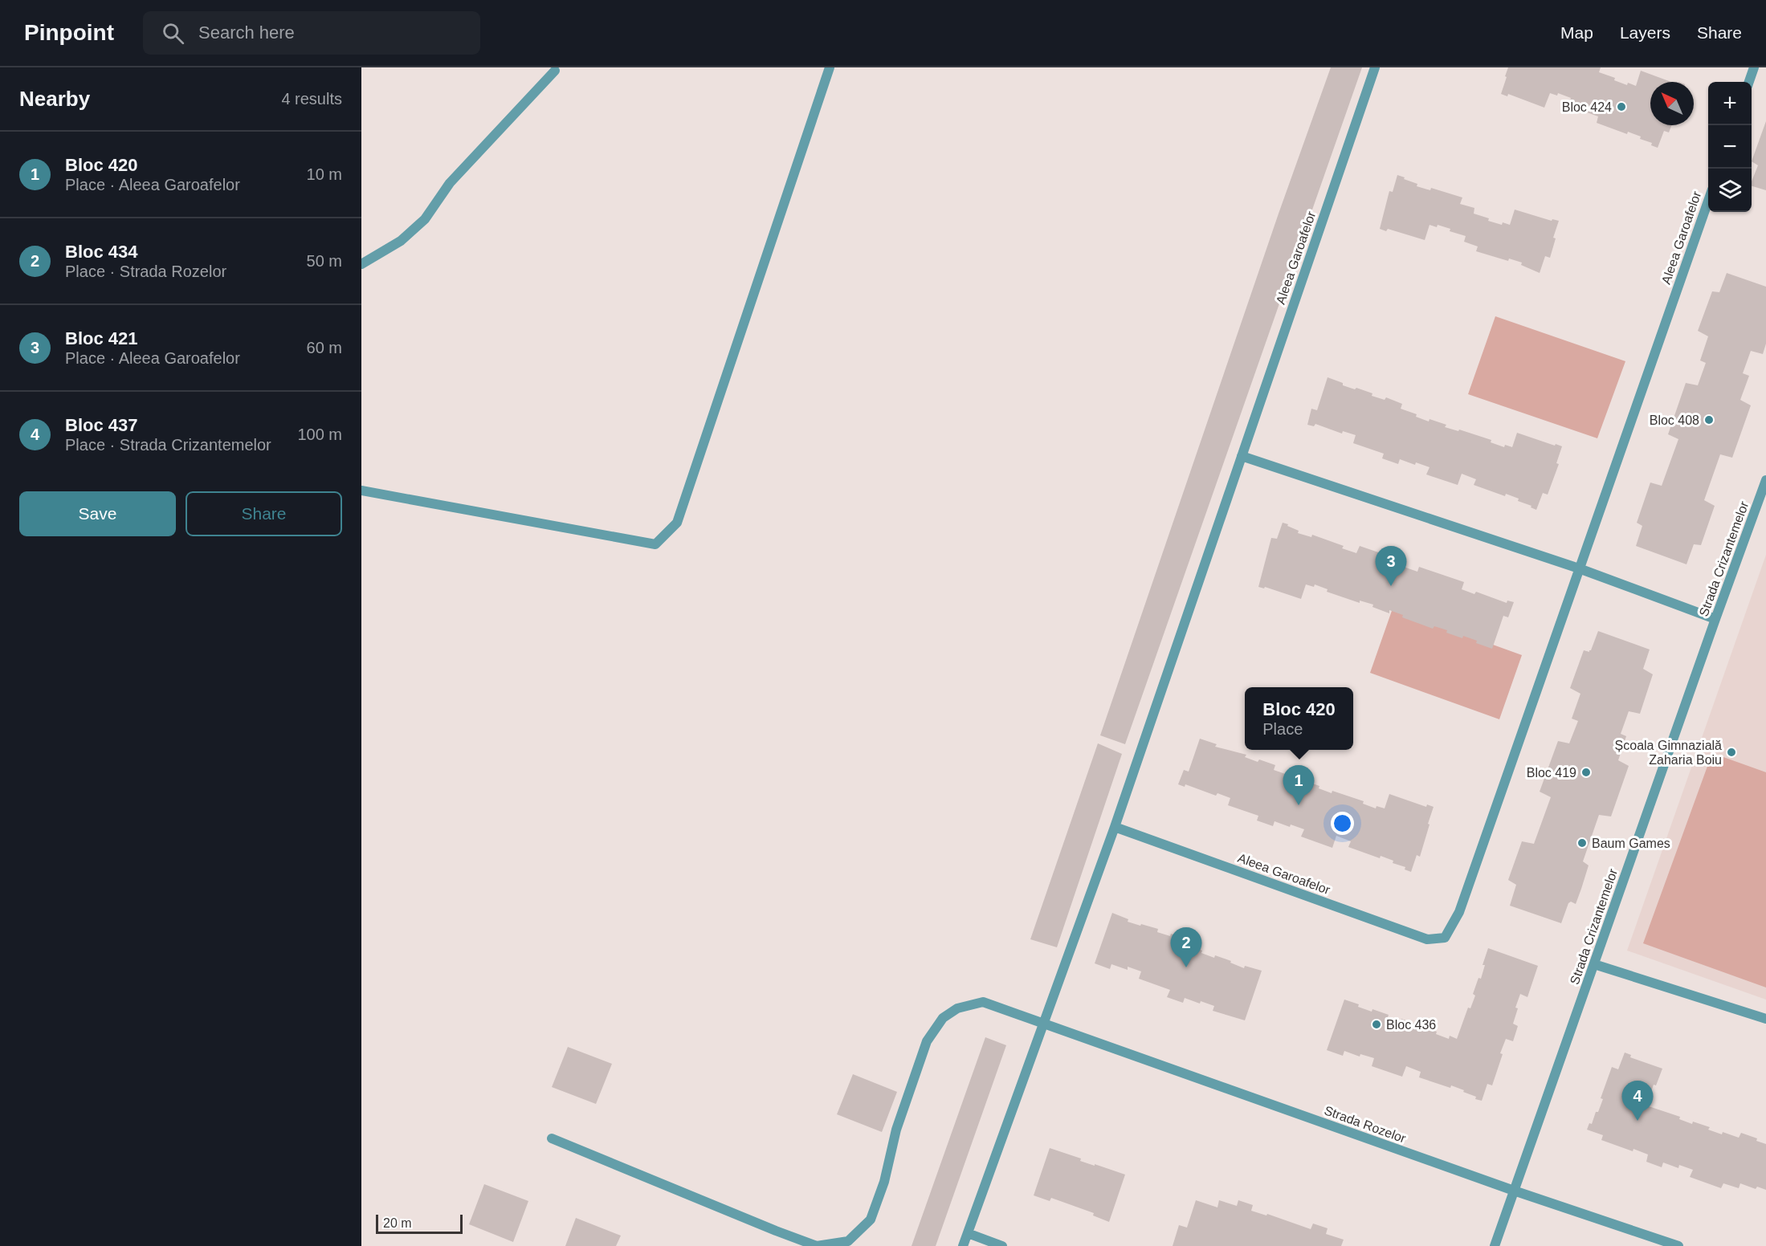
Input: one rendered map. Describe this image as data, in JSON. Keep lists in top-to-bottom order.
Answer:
{
  "streets": {
    "street": ["Aleea Garoafelor", "Strada Crizantemelor", "Strada Rozelor"]
  },
  "crossings": [
    ["Strada Crizantemelor", "Strada Rozelor"]
  ],
  "places": [
    "Bloc 424",
    "Bloc 408",
    "Școala Gimnazială Zaharia Boiu",
    "Bloc 419",
    "Baum Games",
    "Bloc 436"
  ],
  "scale_bar": "20 m",
  "north": "top left",
  "page": {
    "header": "Pinpoint",
    "search": "Search here",
    "nav": ["Map", "Layers", "Share"],
    "heading": ["Nearby", "4 results"],
    "map_buttons": ["+", "−"],
    "list": [
      {
        "mark": "1",
        "name": "Bloc 420",
        "note": "Place · Aleea Garoafelor",
        "value": "10 m"
      },
      {
        "mark": "2",
        "name": "Bloc 434",
        "note": "Place · Strada Rozelor",
        "value": "50 m"
      },
      {
        "mark": "3",
        "name": "Bloc 421",
        "note": "Place · Aleea Garoafelor",
        "value": "60 m"
      },
      {
        "mark": "4",
        "name": "Bloc 437",
        "note": "Place · Strada Crizantemelor",
        "value": "100 m"
      }
    ],
    "buttons": ["Save", "Share"],
    "pins": [
      "3",
      "1",
      "2",
      "4"
    ],
    "popup": ["Bloc 420", "Place"],
    "scale": "20 m"
  }
}
